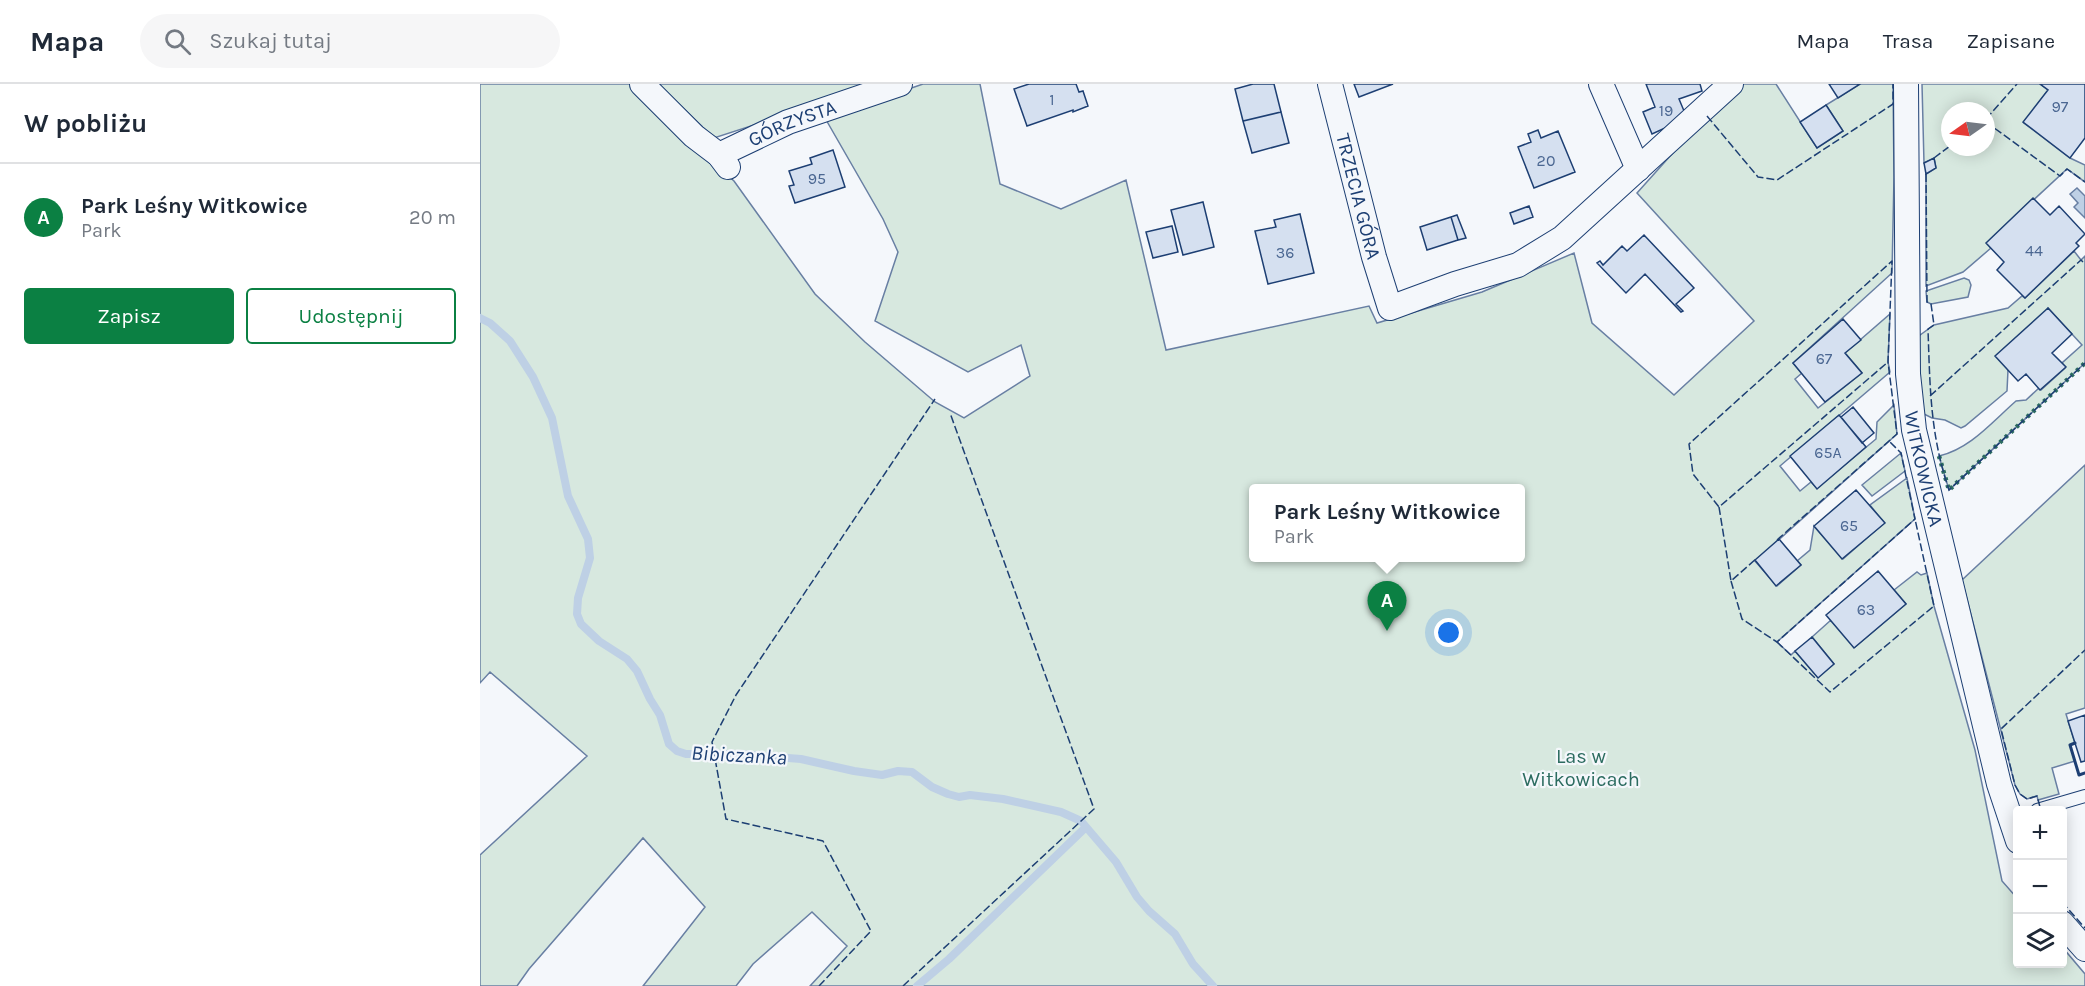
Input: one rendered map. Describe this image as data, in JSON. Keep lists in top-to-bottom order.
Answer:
{
  "streets": {
    "street": ["GÓRZYSTA", "TRZECIA GÓRA", "WITKOWICKA"]
  },
  "water": ["Bibiczanka"],
  "parks": ["Las w Witkowicach"],
  "house_numbers": [
    "1",
    "97",
    "19",
    "20",
    "95",
    "44",
    "36",
    "67",
    "65A",
    "65",
    "63"
  ],
  "north": "left",
  "page": {
    "header": "Mapa",
    "search": "Szukaj tutaj",
    "nav": ["Mapa", "Trasa", "Zapisane"],
    "heading": "W pobliżu",
    "list": [
      {
        "mark": "A",
        "name": "Park Leśny Witkowice",
        "note": "Park",
        "value": "20 m"
      }
    ],
    "buttons": ["Zapisz", "Udostępnij"],
    "popup": ["Park Leśny Witkowice", "Park"],
    "pins": "A",
    "map_buttons": ["+", "−"]
  }
}
